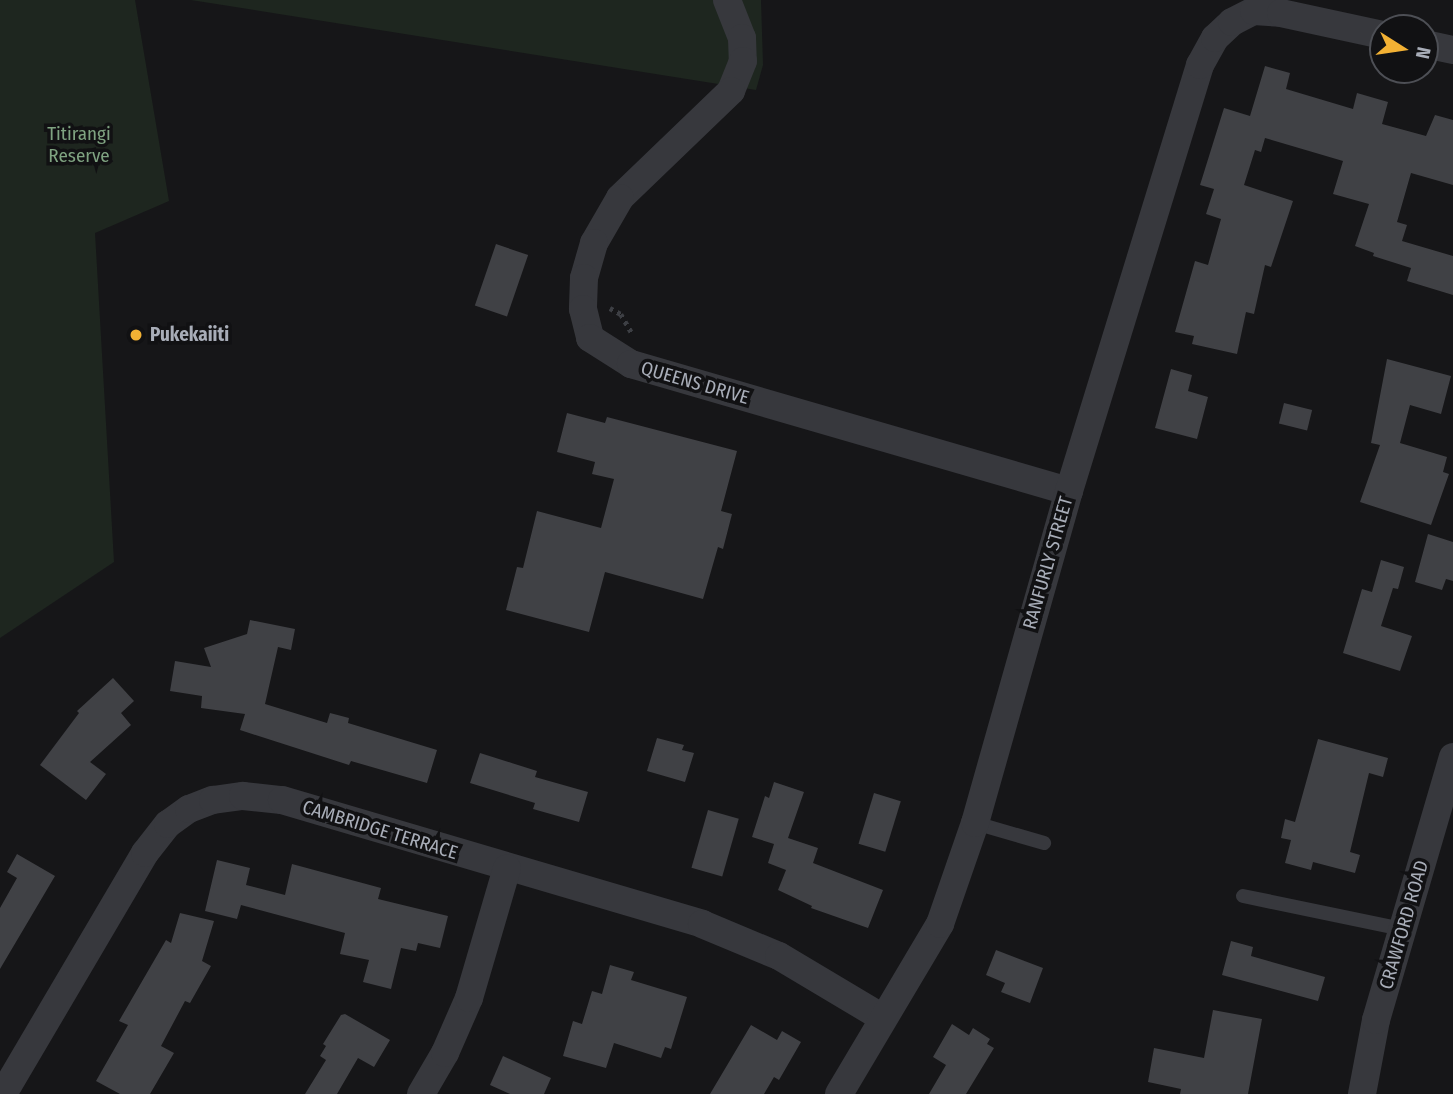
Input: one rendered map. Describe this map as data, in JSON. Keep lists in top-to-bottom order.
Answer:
{
  "streets": {
    "street": [
      "QUEENS DRIVE",
      "RANFURLY STREET",
      "CAMBRIDGE TERRACE",
      "CRAWFORD ROAD"
    ]
  },
  "crossings": [
    ["QUEENS DRIVE", "RANFURLY STREET"],
    ["RANFURLY STREET", "CAMBRIDGE TERRACE"]
  ],
  "parks": ["Titirangi Reserve"],
  "places": ["Pukekaiiti"],
  "north": "right"
}
